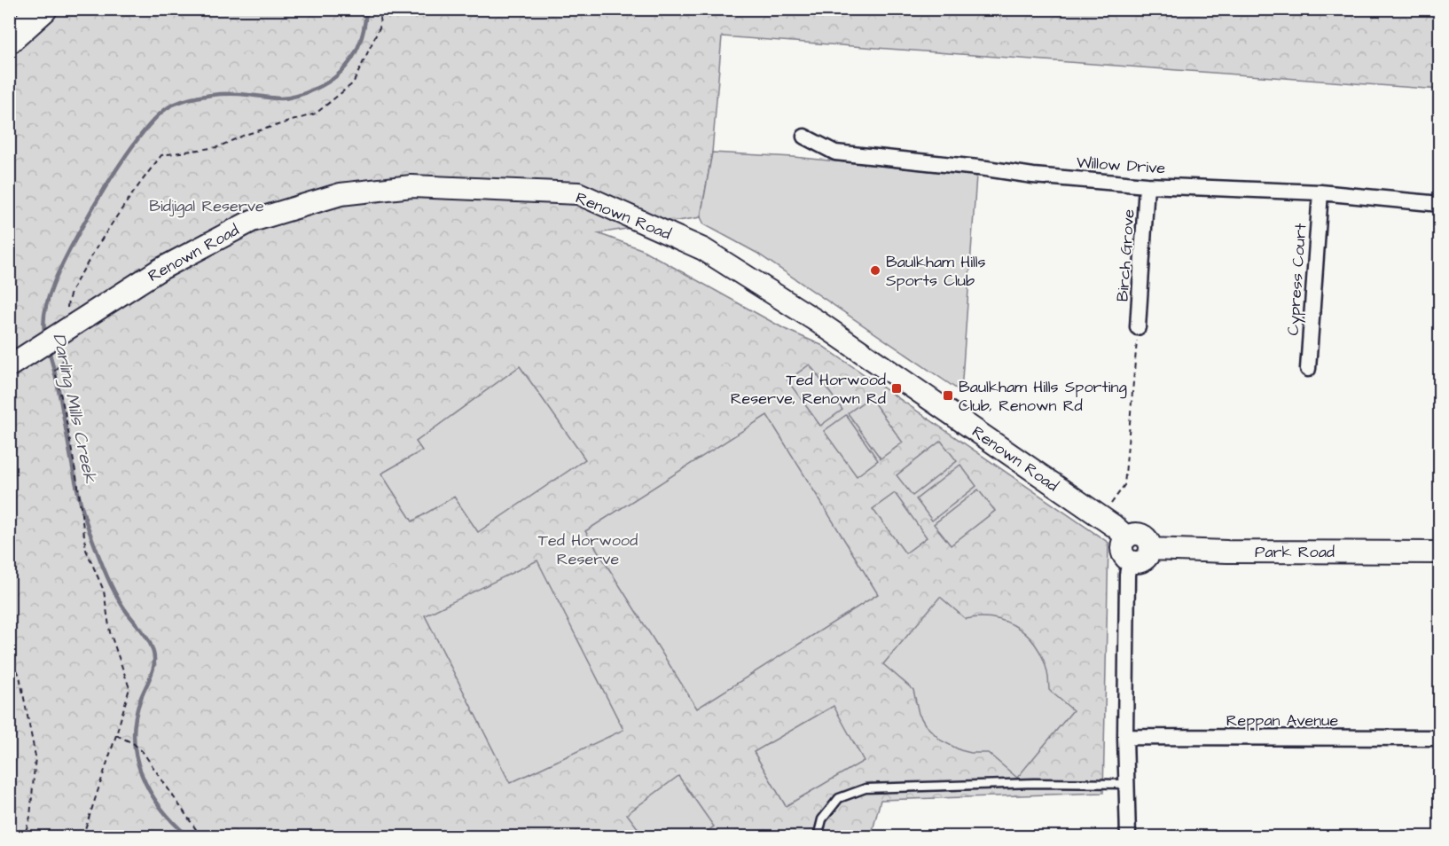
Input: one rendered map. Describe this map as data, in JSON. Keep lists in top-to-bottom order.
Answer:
{
  "streets": {
    "main road": ["Renown Road", "Park Road"],
    "street": [
      "Willow Drive",
      "Birch Grove",
      "Cypress Court",
      "Reppan Avenue"
    ]
  },
  "crossings": [
    ["Willow Drive", "Birch Grove"],
    ["Willow Drive", "Cypress Court"],
    ["Renown Road", "Park Road"]
  ],
  "water": ["Darling Mills Creek"],
  "parks": ["Bidjigal Reserve", "Ted Horwood Reserve"],
  "places": {
    "other": ["Baulkham Hills Sports Club"],
    "transit": ["Ted Horwood Reserve, Renown Rd", "Baulkham Hills Sporting Club, Renown Rd"]
  }
}
